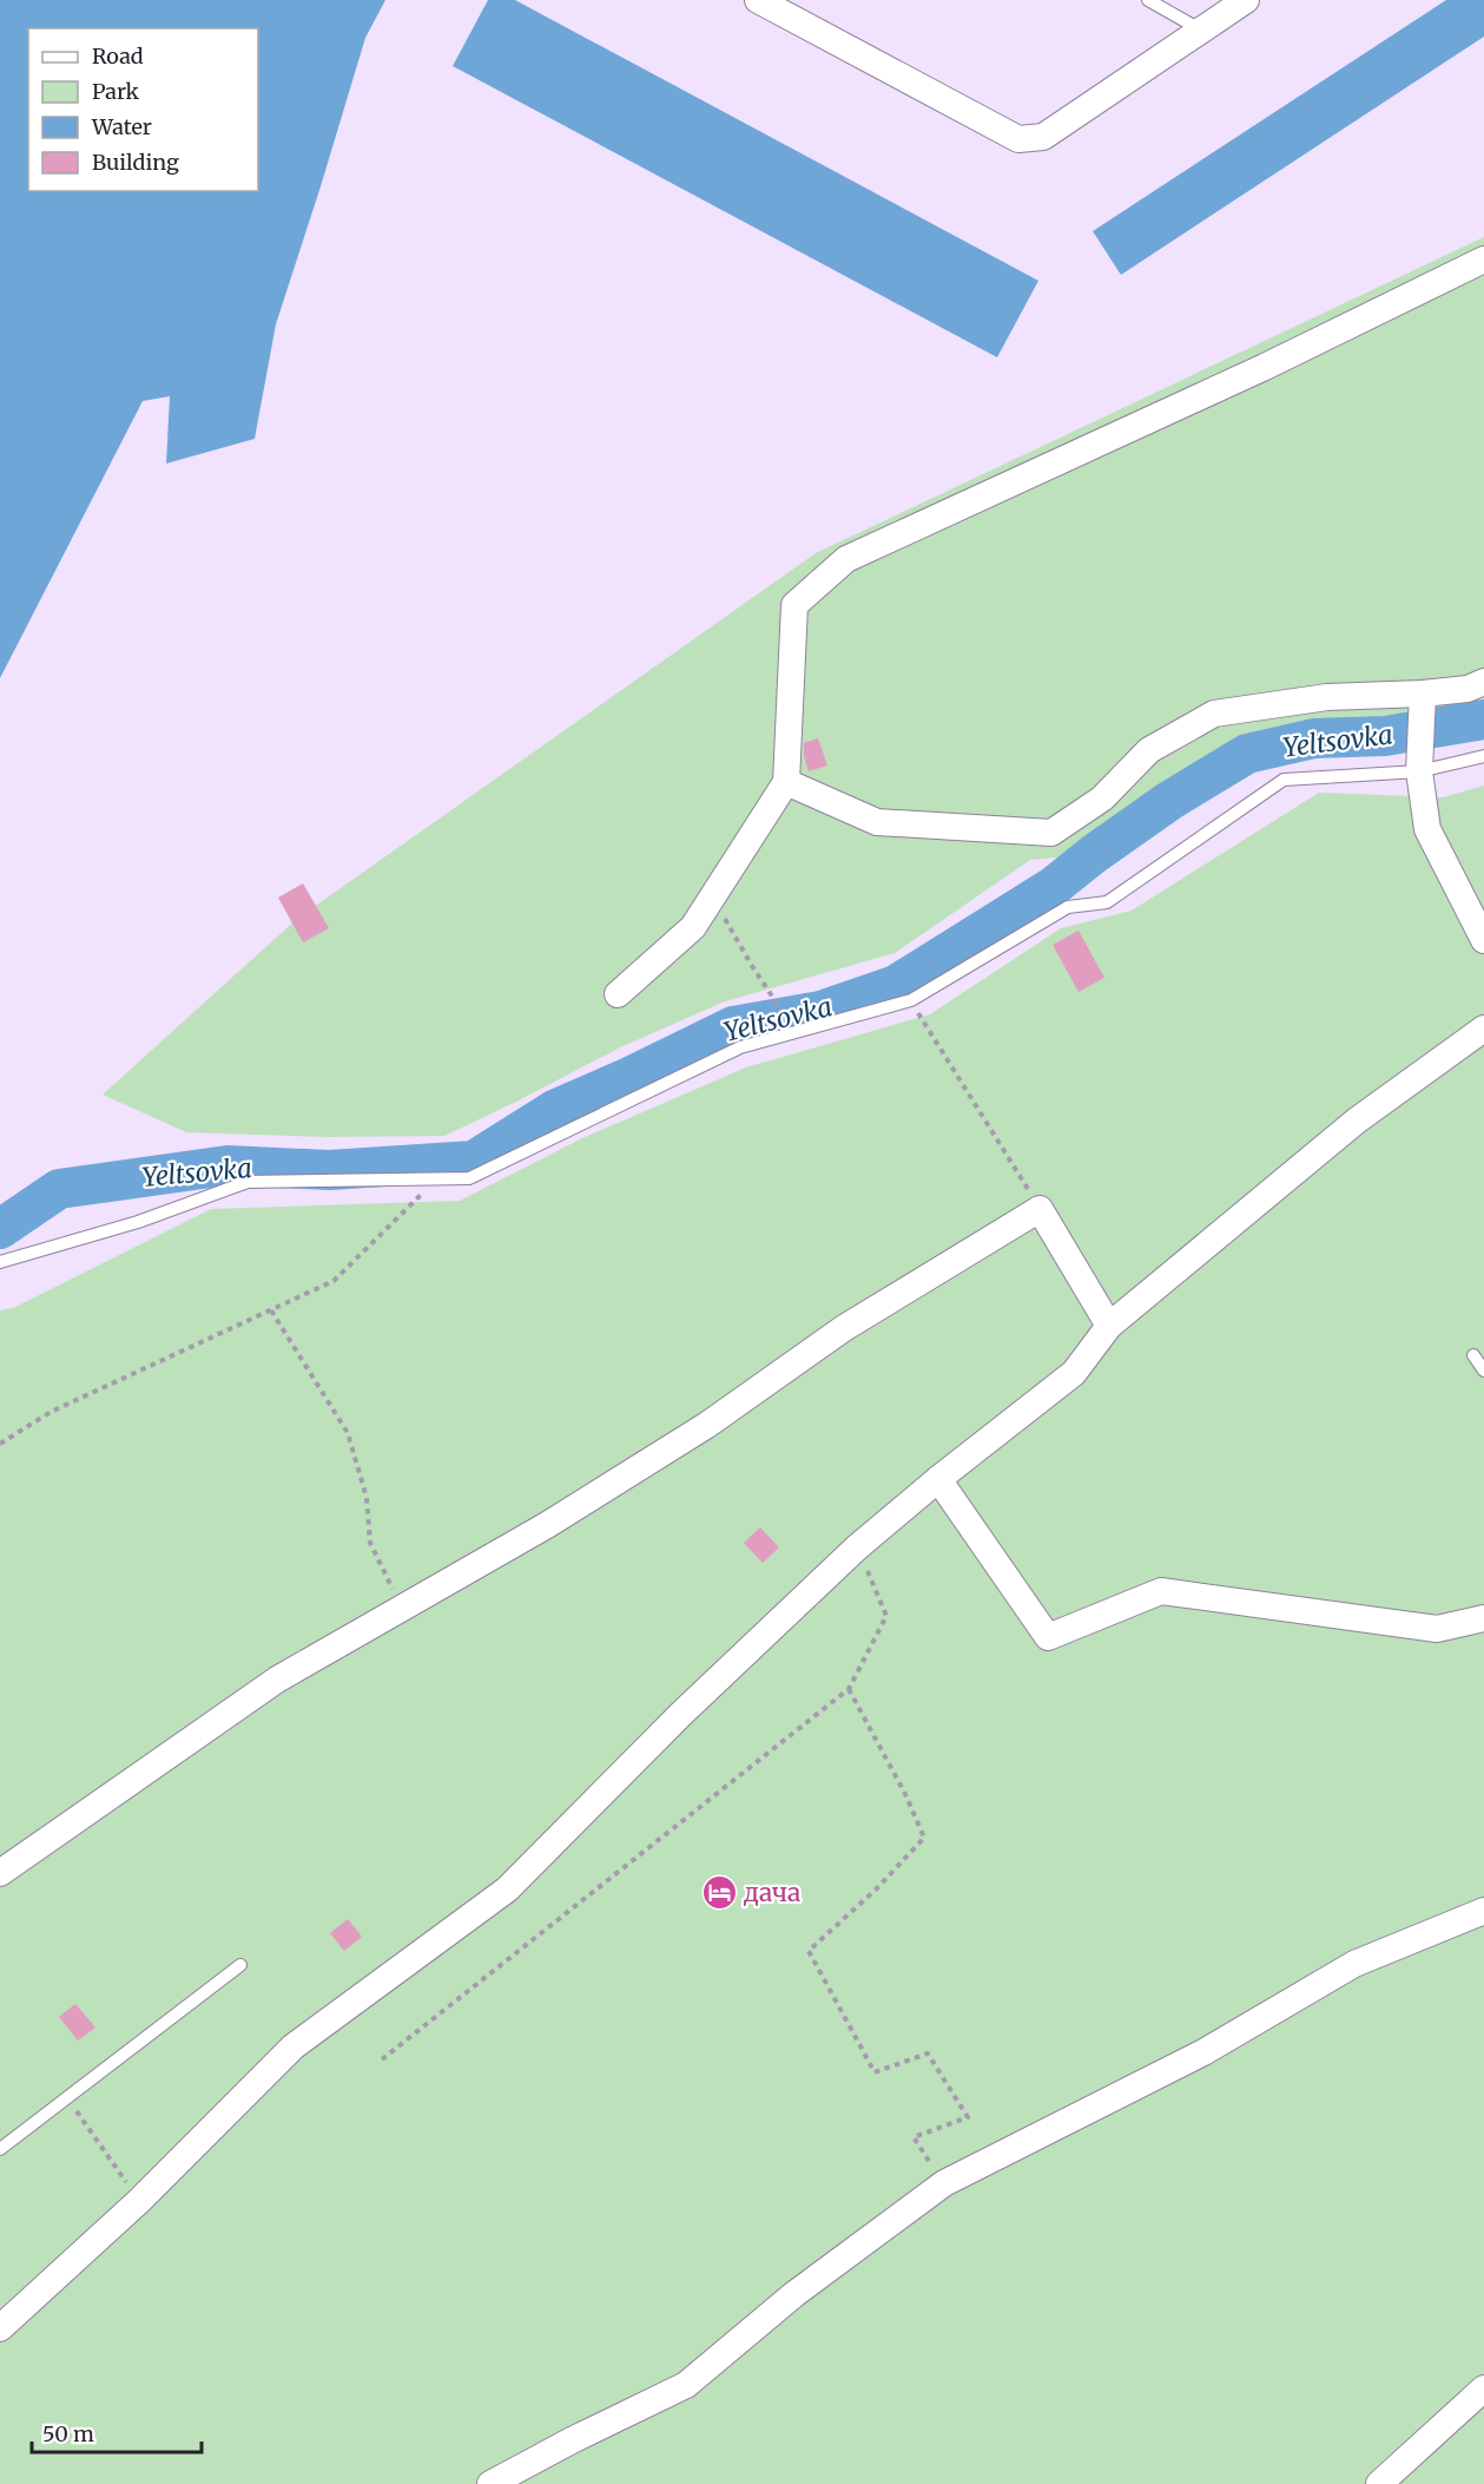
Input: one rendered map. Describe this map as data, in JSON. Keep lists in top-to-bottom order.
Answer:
{
  "water": ["Yeltsovka"],
  "places": {
    "hotel": ["дача"]
  },
  "legend": [
    "Road",
    "Park",
    "Water",
    "Building"
  ],
  "scale_bar": "50 m"
}
